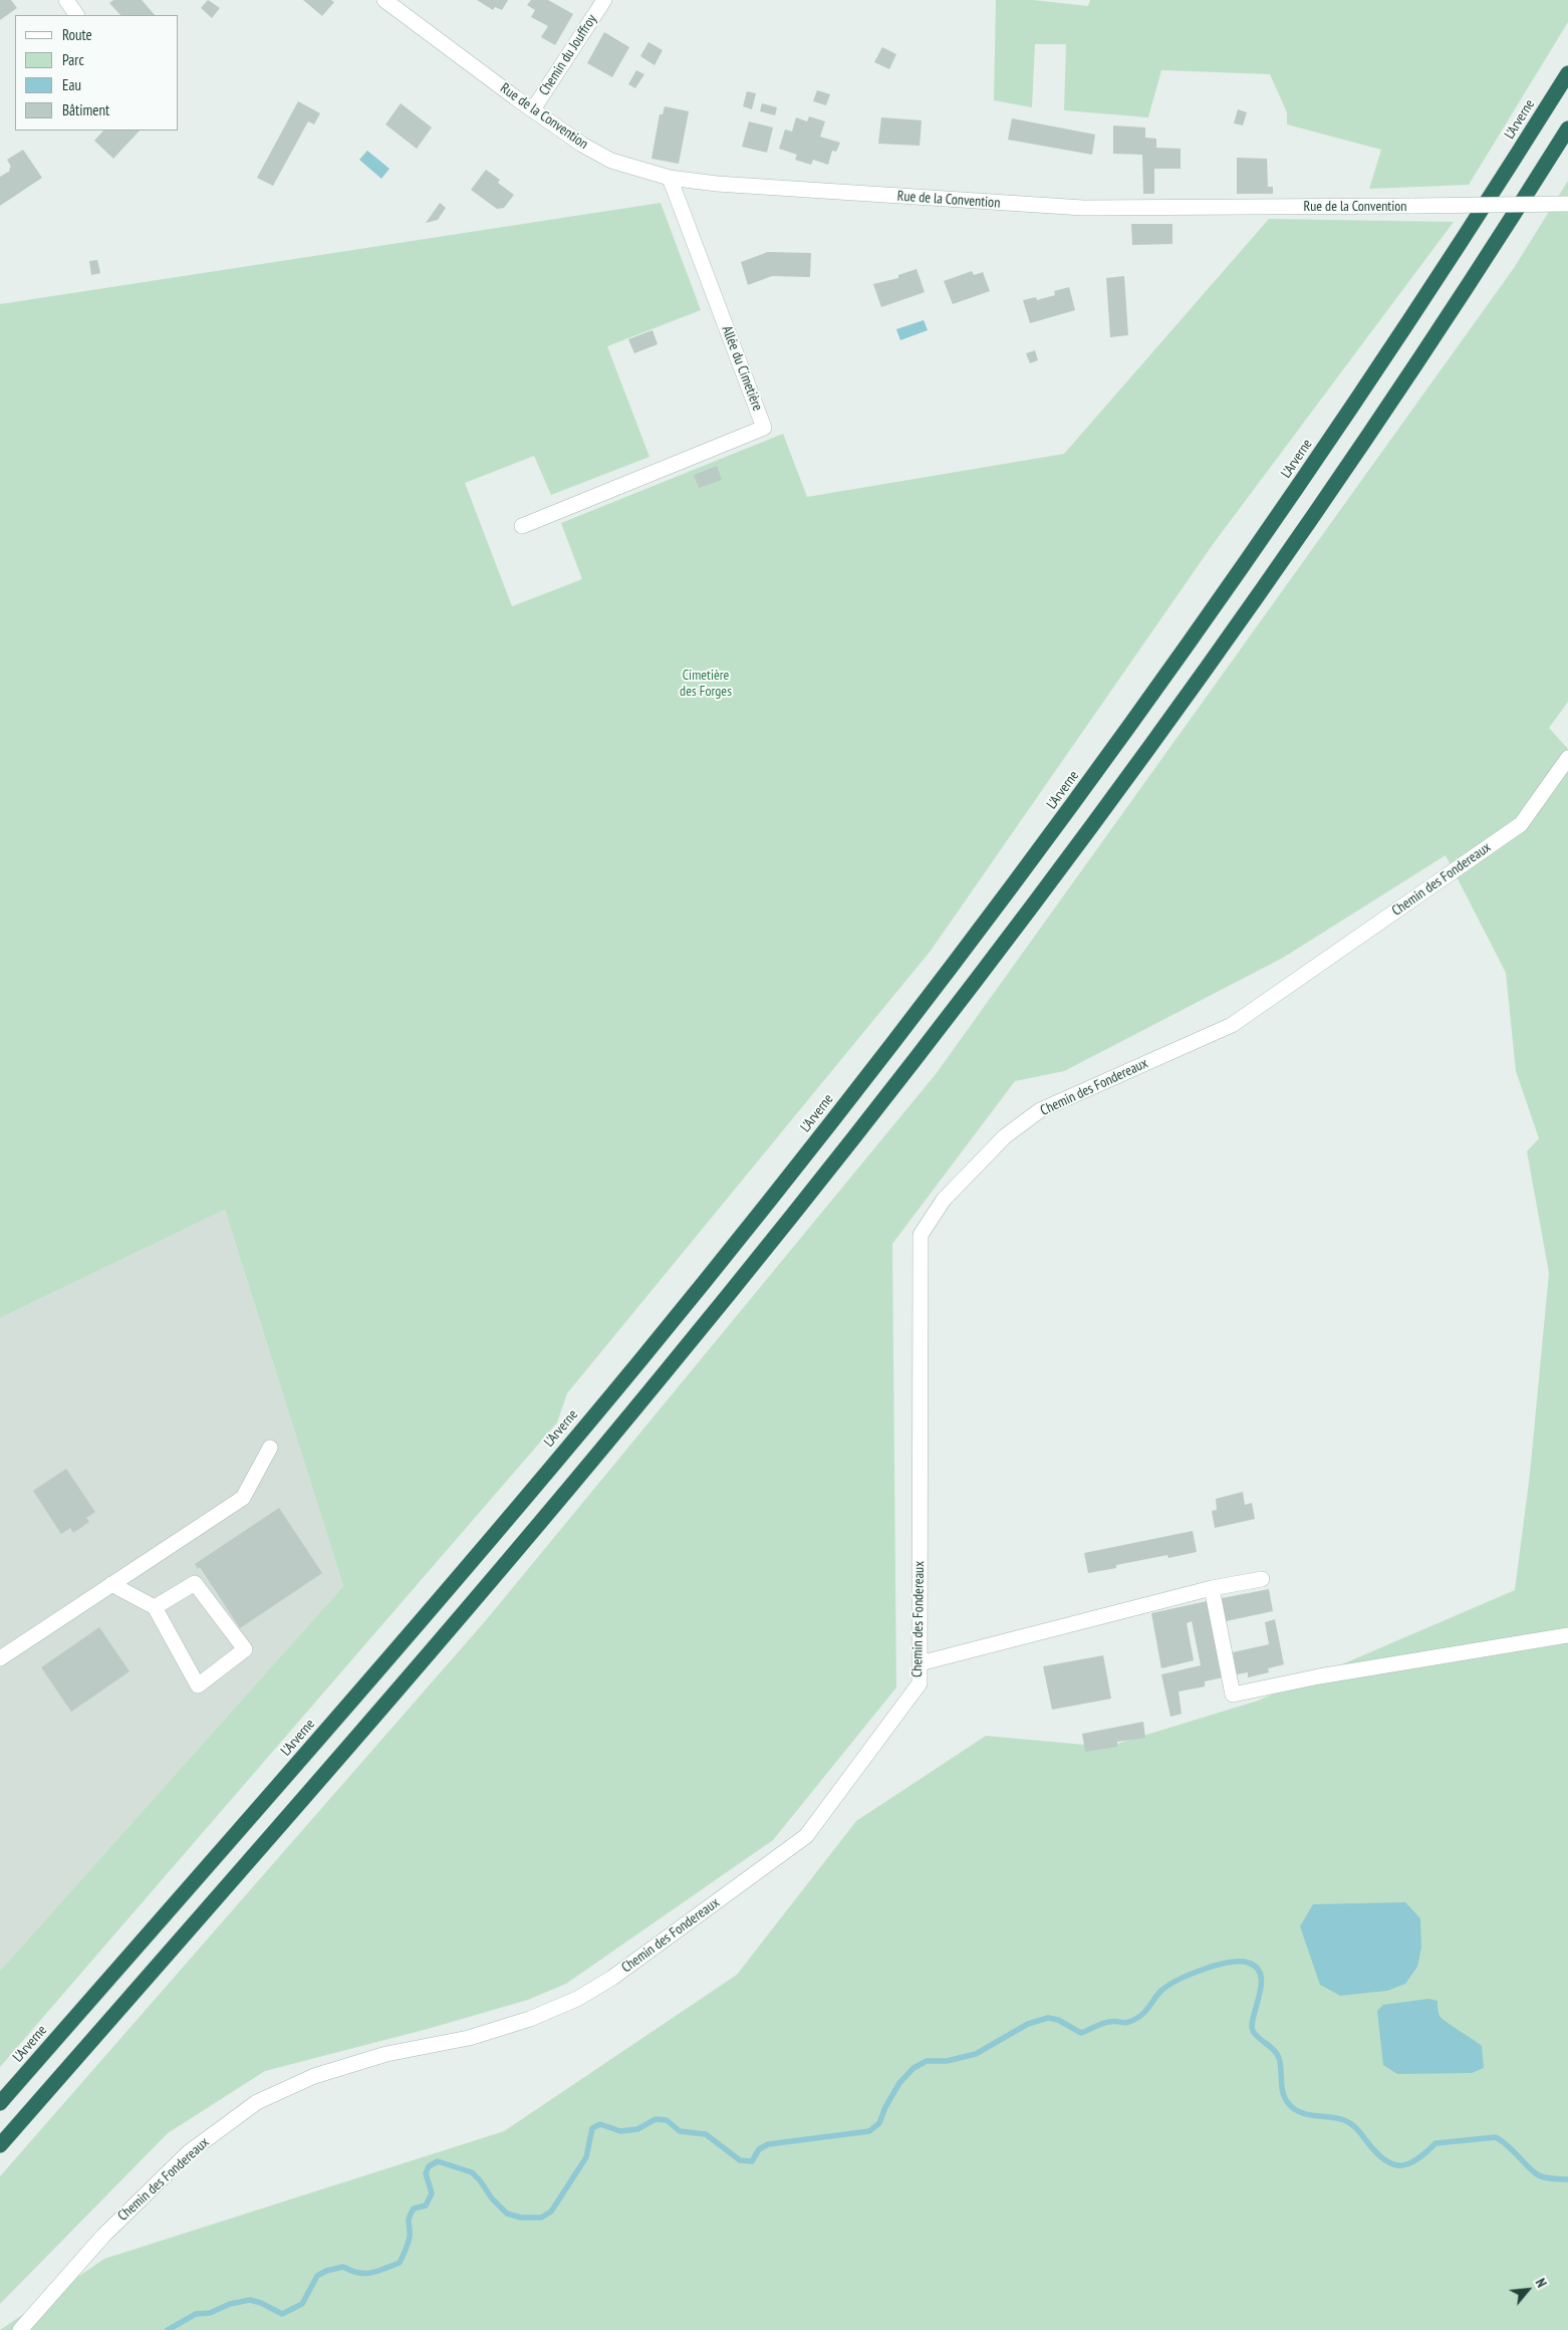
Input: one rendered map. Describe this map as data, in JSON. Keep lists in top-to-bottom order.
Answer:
{
  "streets": {
    "highway": ["L'Arverne"],
    "street": [
      "Chemin du Jouffroy",
      "Rue de la Convention",
      "Allée du Cimetière",
      "Chemin des Fondereaux"
    ]
  },
  "crossings": [
    ["Chemin du Jouffroy", "Rue de la Convention"],
    ["Rue de la Convention", "Allée du Cimetière"]
  ],
  "parks": ["Cimetière des Forges"],
  "legend": [
    "Route",
    "Parc",
    "Eau",
    "Bâtiment"
  ],
  "north": "top right"
}
